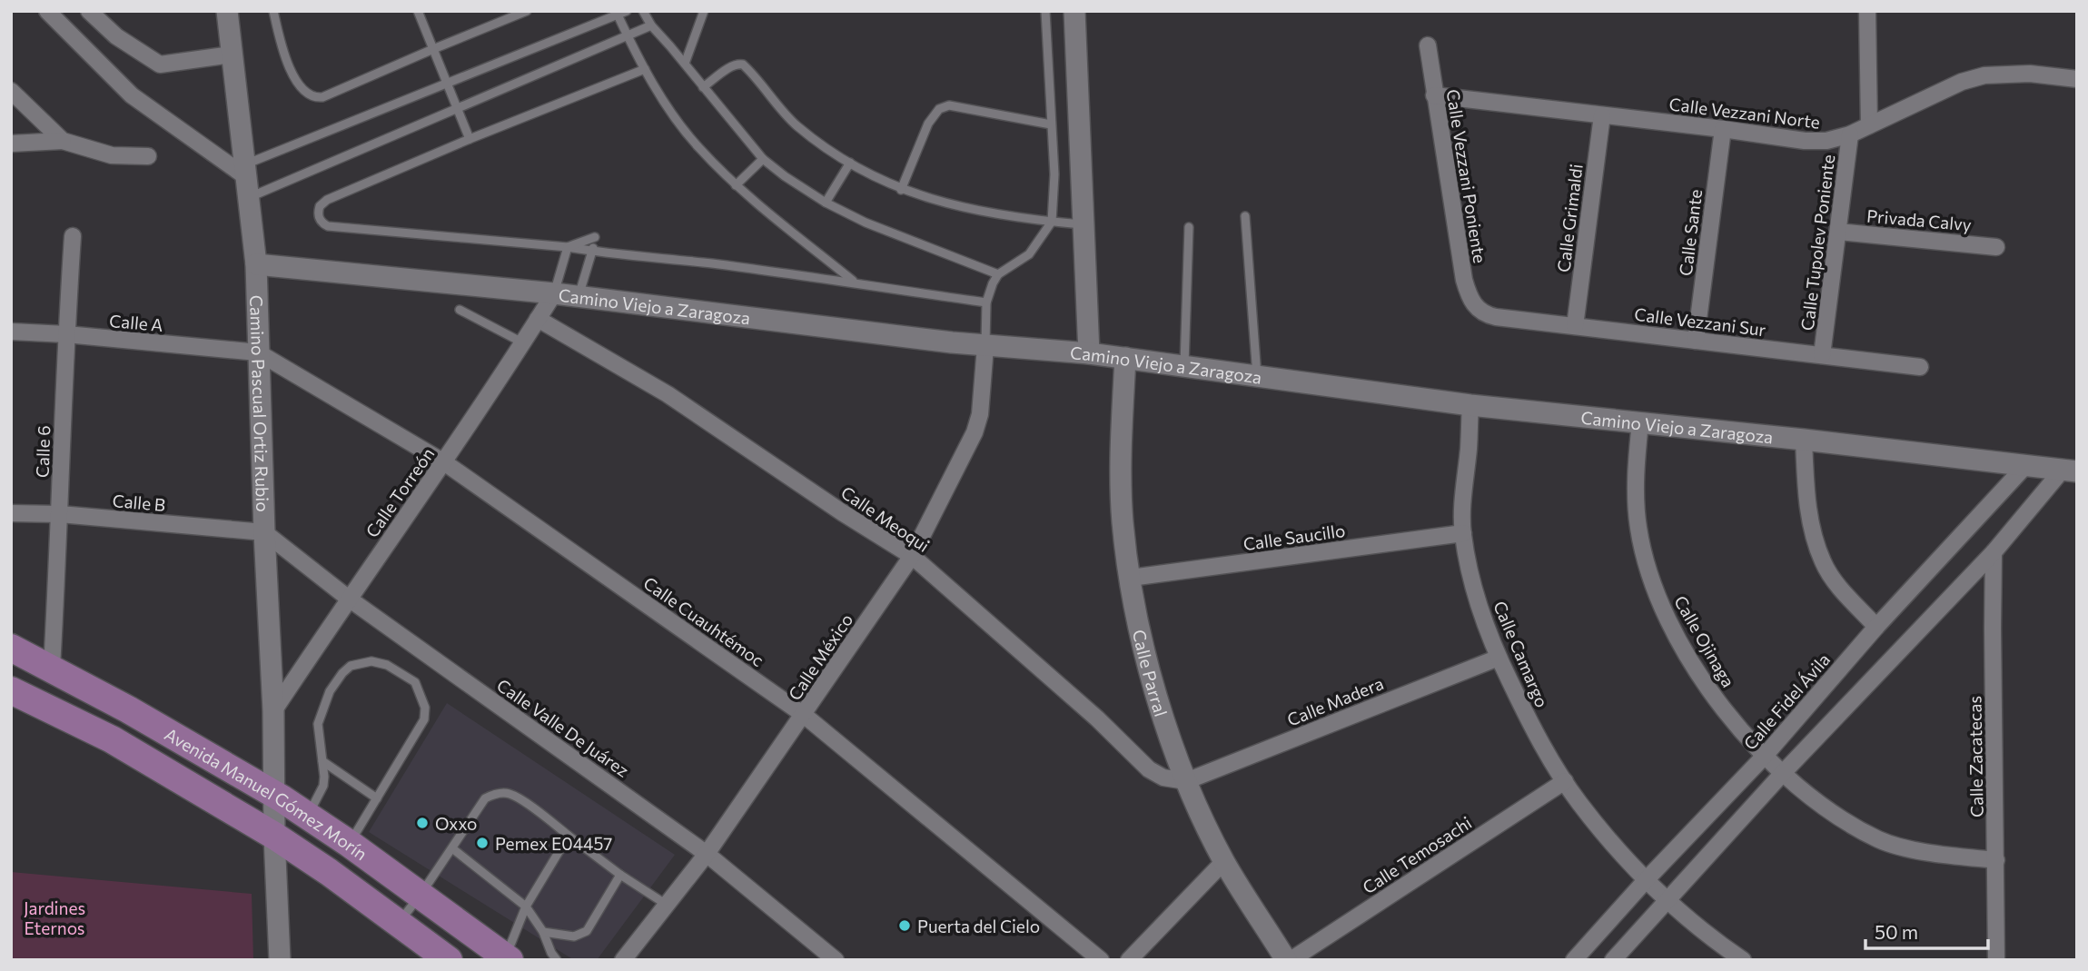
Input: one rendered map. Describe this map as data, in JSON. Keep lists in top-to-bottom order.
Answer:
{
  "streets": {
    "main road": ["Avenida Manuel Gómez Morín"],
    "street": [
      "Calle Vezzani Norte",
      "Calle Vezzani Poniente",
      "Calle Grimaldi",
      "Privada Calvy",
      "Calle Sante",
      "Calle Tupolev Poniente",
      "Camino Viejo a Zaragoza",
      "Calle Vezzani Sur",
      "Calle A",
      "Camino Pascual Ortiz Rubio",
      "Calle 6",
      "Calle Torreón",
      "Calle B",
      "Calle Meoqui",
      "Calle Saucillo",
      "Calle Cuauhtémoc",
      "Calle Ojinaga",
      "Calle Camargo",
      "Calle México",
      "Calle Parral",
      "Calle Madera",
      "Calle Fidel Ávila",
      "Calle Valle De Juárez",
      "Calle Zacatecas",
      "Calle Temosachi"
    ]
  },
  "crossings": [
    ["Calle Vezzani Norte", "Calle Vezzani Poniente"],
    ["Calle Vezzani Norte", "Calle Grimaldi"],
    ["Calle Vezzani Norte", "Calle Sante"],
    ["Calle Vezzani Norte", "Calle Tupolev Poniente"],
    ["Calle Vezzani Poniente", "Calle Vezzani Sur"],
    ["Calle Grimaldi", "Calle Vezzani Sur"],
    ["Privada Calvy", "Calle Tupolev Poniente"],
    ["Calle Sante", "Calle Vezzani Sur"],
    ["Calle Tupolev Poniente", "Calle Vezzani Sur"],
    ["Camino Viejo a Zaragoza", "Camino Pascual Ortiz Rubio"],
    ["Camino Viejo a Zaragoza", "Calle Torreón"],
    ["Camino Viejo a Zaragoza", "Calle Ojinaga"],
    ["Camino Viejo a Zaragoza", "Calle Camargo"],
    ["Camino Viejo a Zaragoza", "Calle México"],
    ["Camino Viejo a Zaragoza", "Calle Parral"],
    ["Camino Viejo a Zaragoza", "Calle Fidel Ávila"],
    ["Calle A", "Camino Pascual Ortiz Rubio"],
    ["Calle A", "Calle 6"],
    ["Calle A", "Calle Cuauhtémoc"],
    ["Camino Pascual Ortiz Rubio", "Calle Torreón"],
    ["Camino Pascual Ortiz Rubio", "Calle B"],
    ["Camino Pascual Ortiz Rubio", "Calle Cuauhtémoc"],
    ["Camino Pascual Ortiz Rubio", "Calle Valle De Juárez"],
    ["Camino Pascual Ortiz Rubio", "Avenida Manuel Gómez Morín"],
    ["Calle 6", "Calle B"],
    ["Calle 6", "Avenida Manuel Gómez Morín"],
    ["Calle Torreón", "Calle Meoqui"],
    ["Calle Torreón", "Calle Cuauhtémoc"],
    ["Calle Torreón", "Calle Valle De Juárez"],
    ["Calle B", "Calle Valle De Juárez"],
    ["Calle Meoqui", "Calle México"],
    ["Calle Meoqui", "Calle Parral"],
    ["Calle Meoqui", "Calle Madera"],
    ["Calle Saucillo", "Calle Camargo"],
    ["Calle Saucillo", "Calle Parral"],
    ["Calle Cuauhtémoc", "Calle México"],
    ["Calle Ojinaga", "Calle Fidel Ávila"],
    ["Calle Ojinaga", "Calle Zacatecas"],
    ["Calle Camargo", "Calle Madera"],
    ["Calle Camargo", "Calle Fidel Ávila"],
    ["Calle Camargo", "Calle Temosachi"],
    ["Calle México", "Calle Valle De Juárez"],
    ["Calle Parral", "Calle Madera"],
    ["Calle Parral", "Calle Temosachi"]
  ],
  "parks": ["Jardines Eternos"],
  "places": ["Oxxo", "Pemex E04457", "Puerta del Cielo"],
  "scale_bar": "50 m"
}
